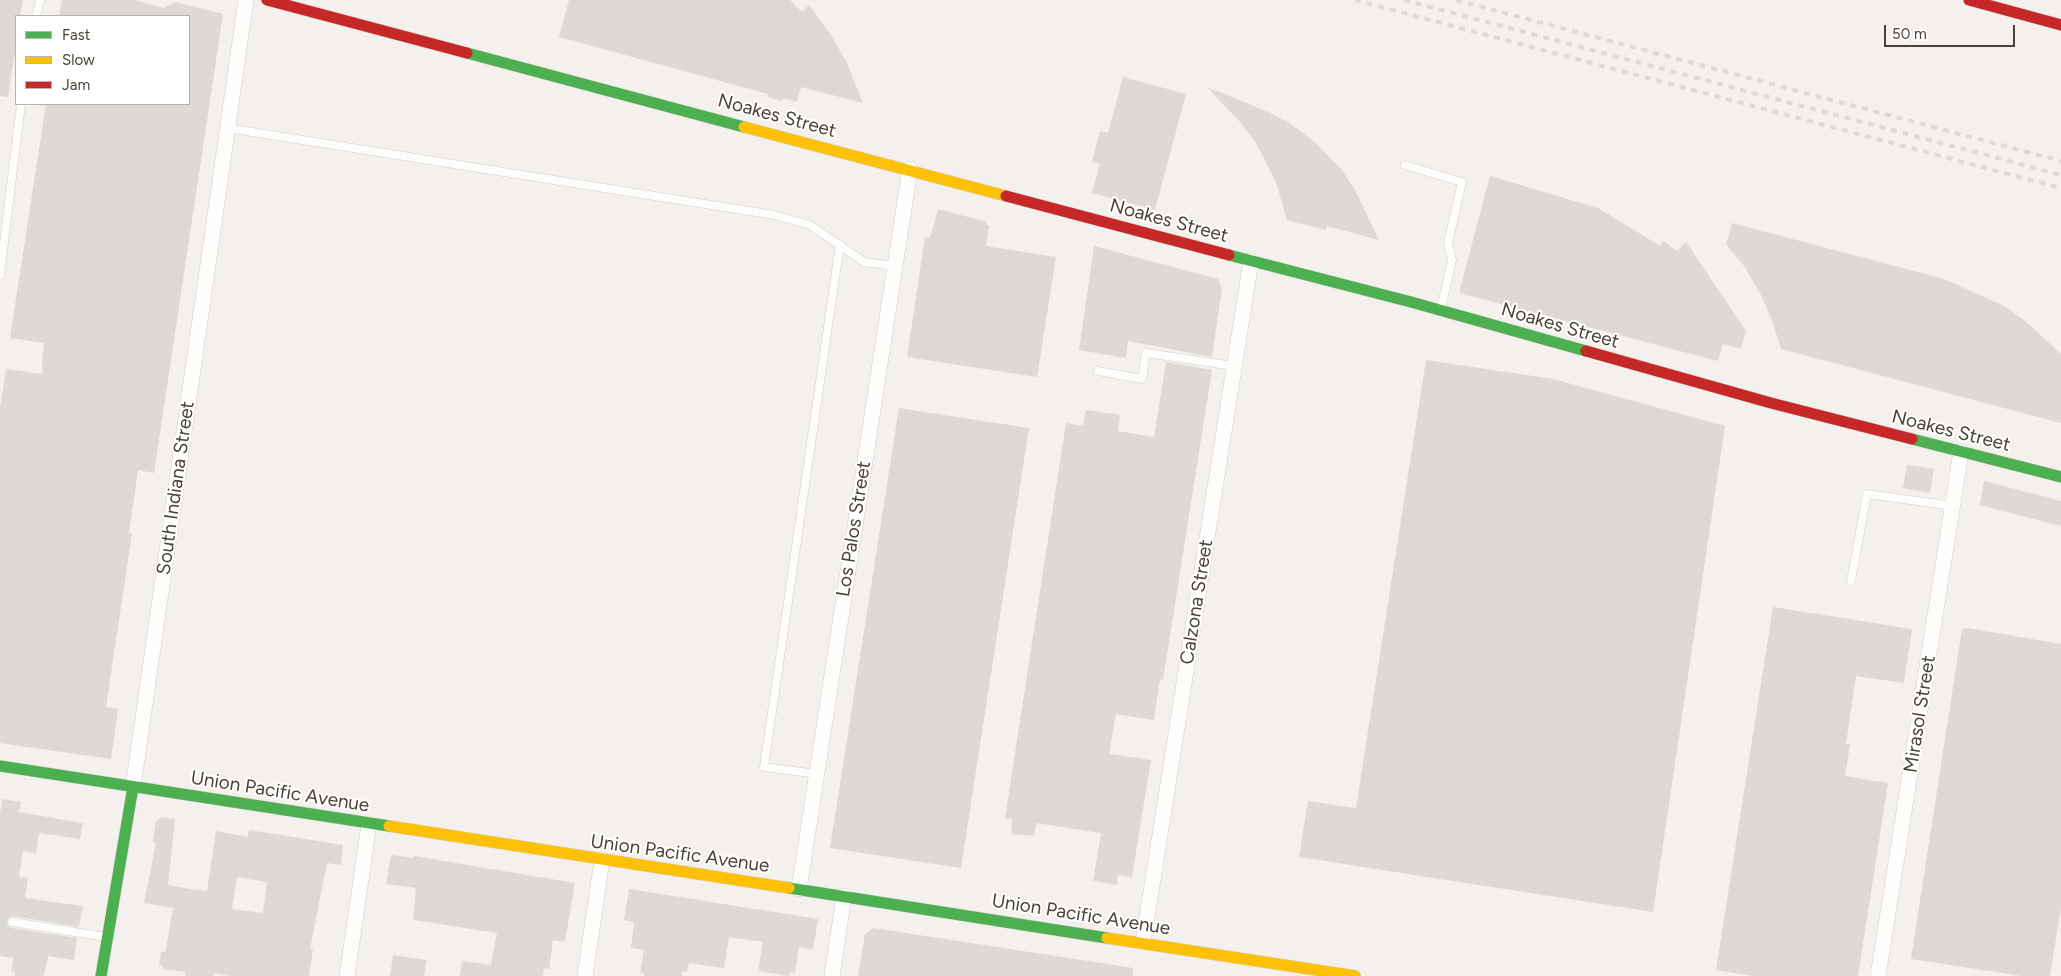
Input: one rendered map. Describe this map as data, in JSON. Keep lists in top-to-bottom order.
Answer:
{
  "streets": {
    "street": [
      "Noakes Street",
      "South Indiana Street",
      "Los Palos Street",
      "Calzona Street",
      "Mirasol Street",
      "Union Pacific Avenue"
    ]
  },
  "crossings": [
    ["Noakes Street", "Los Palos Street"],
    ["Noakes Street", "Calzona Street"],
    ["Noakes Street", "Mirasol Street"],
    ["South Indiana Street", "Union Pacific Avenue"],
    ["Los Palos Street", "Union Pacific Avenue"],
    ["Calzona Street", "Union Pacific Avenue"]
  ],
  "legend": ["Fast", "Slow", "Jam"],
  "scale_bar": "50 m"
}
